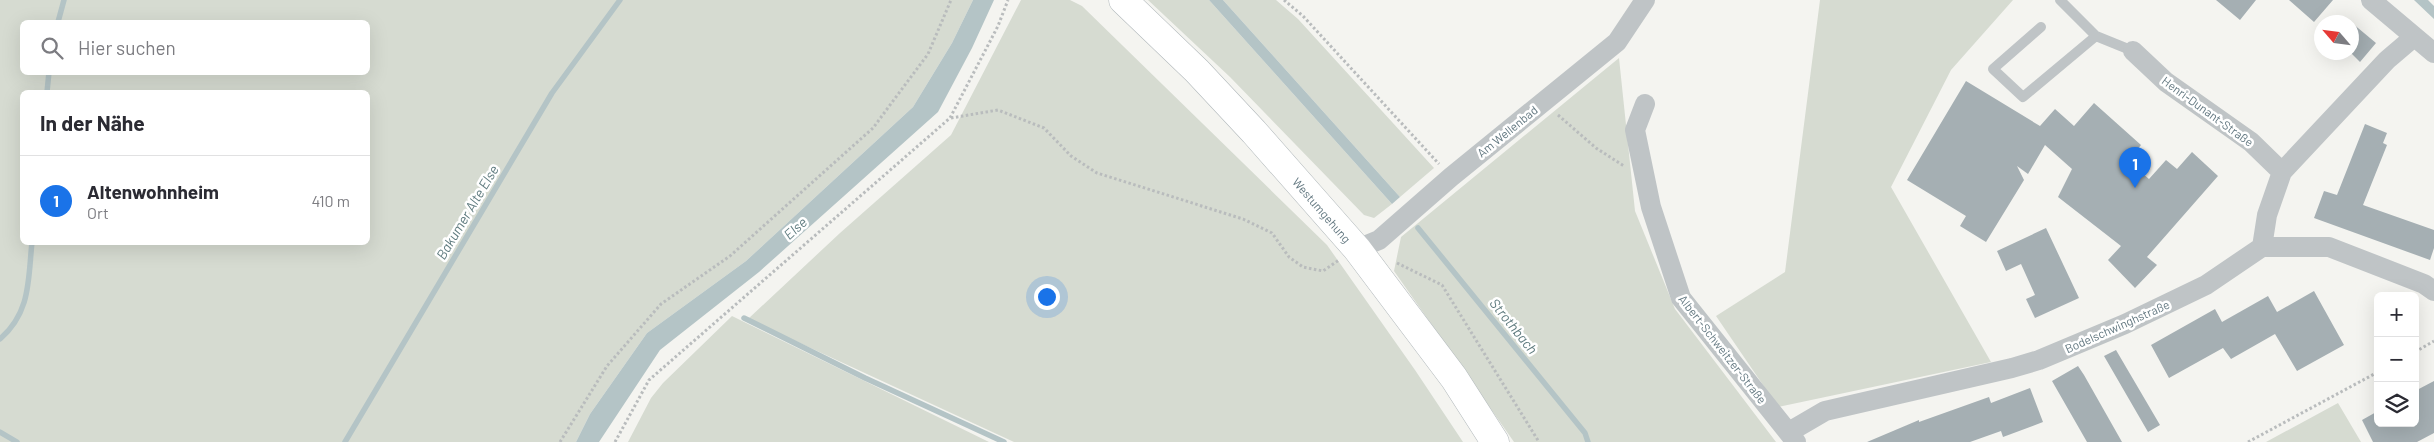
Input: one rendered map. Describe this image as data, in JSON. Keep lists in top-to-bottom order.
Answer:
{
  "streets": {
    "main road": ["Westumgehung"],
    "street": [
      "Henri-Dunant-Straße",
      "Am Wellenbad",
      "Bodelschwinghstraße",
      "Albert-Schweitzer-Straße"
    ]
  },
  "crossings": [
    ["Am Wellenbad", "Westumgehung"],
    ["Bodelschwinghstraße", "Albert-Schweitzer-Straße"]
  ],
  "water": ["Bakumer Alte Else", "Else", "Strothbach"],
  "north": "top left",
  "page": {
    "search": "Hier suchen",
    "heading": "In der Nähe",
    "pins": "1",
    "list": [
      {
        "mark": "1",
        "name": "Altenwohnheim",
        "note": "Ort",
        "value": "410 m"
      }
    ],
    "map_buttons": ["+", "−"]
  }
}
